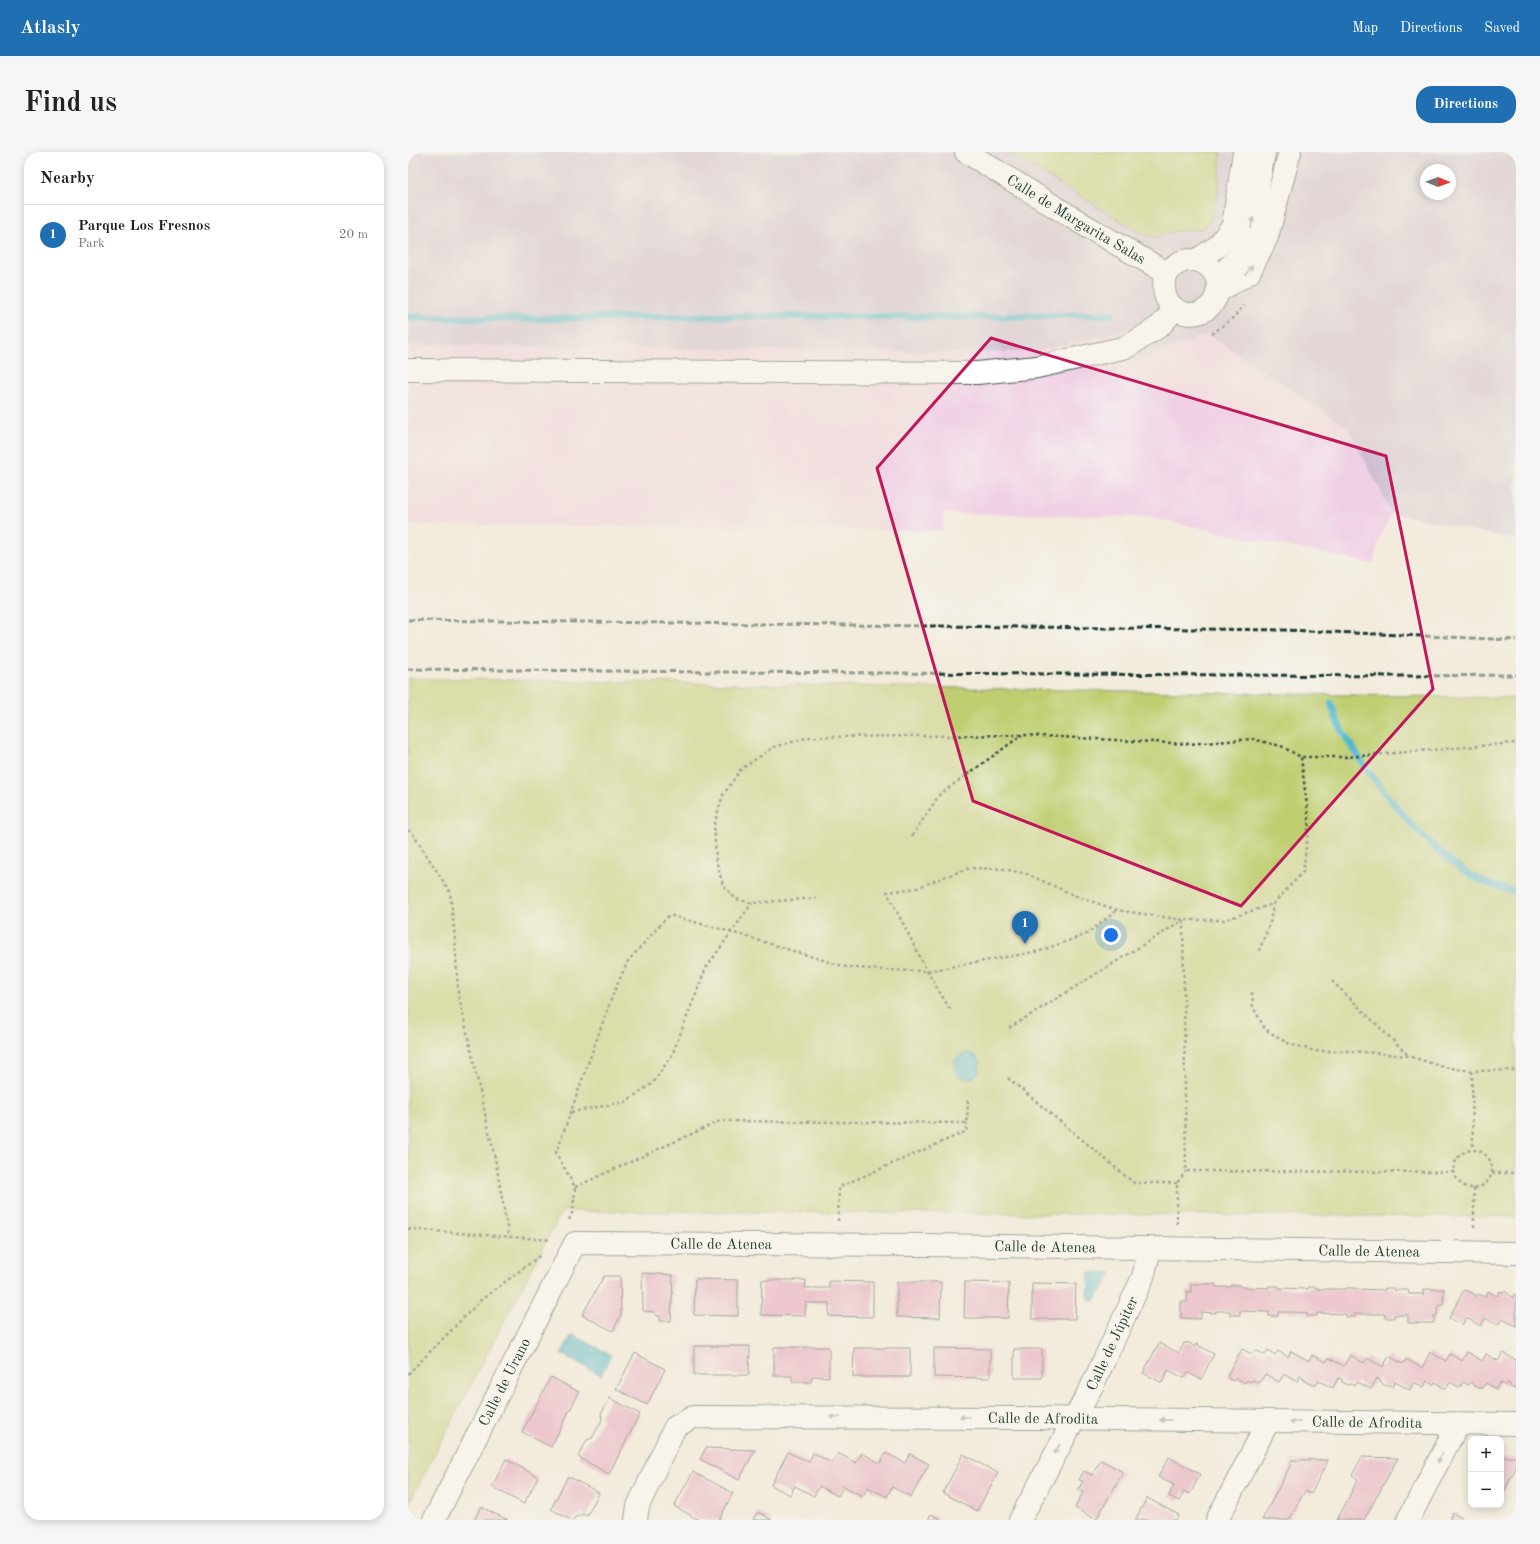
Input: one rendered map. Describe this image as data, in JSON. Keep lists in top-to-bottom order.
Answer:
{
  "streets": {
    "street": [
      "Calle de Margarita Salas",
      "Calle de Atenea",
      "Calle de Júpiter",
      "Calle de Urano",
      "Calle de Afrodita"
    ]
  },
  "crossings": [
    ["Calle de Atenea", "Calle de Júpiter"],
    ["Calle de Atenea", "Calle de Urano"],
    ["Calle de Júpiter", "Calle de Afrodita"]
  ],
  "one_way": ["Calle de Júpiter", "Calle de Afrodita"],
  "north": "right",
  "page": {
    "header": "Atlasly",
    "nav": ["Map", "Directions", "Saved"],
    "buttons": "Directions",
    "title": "Find us",
    "heading": "Nearby",
    "list": [
      {
        "mark": "1",
        "name": "Parque Los Fresnos",
        "note": "Park",
        "value": "20 m"
      }
    ],
    "pins": "1",
    "map_buttons": ["+", "−"]
  }
}
